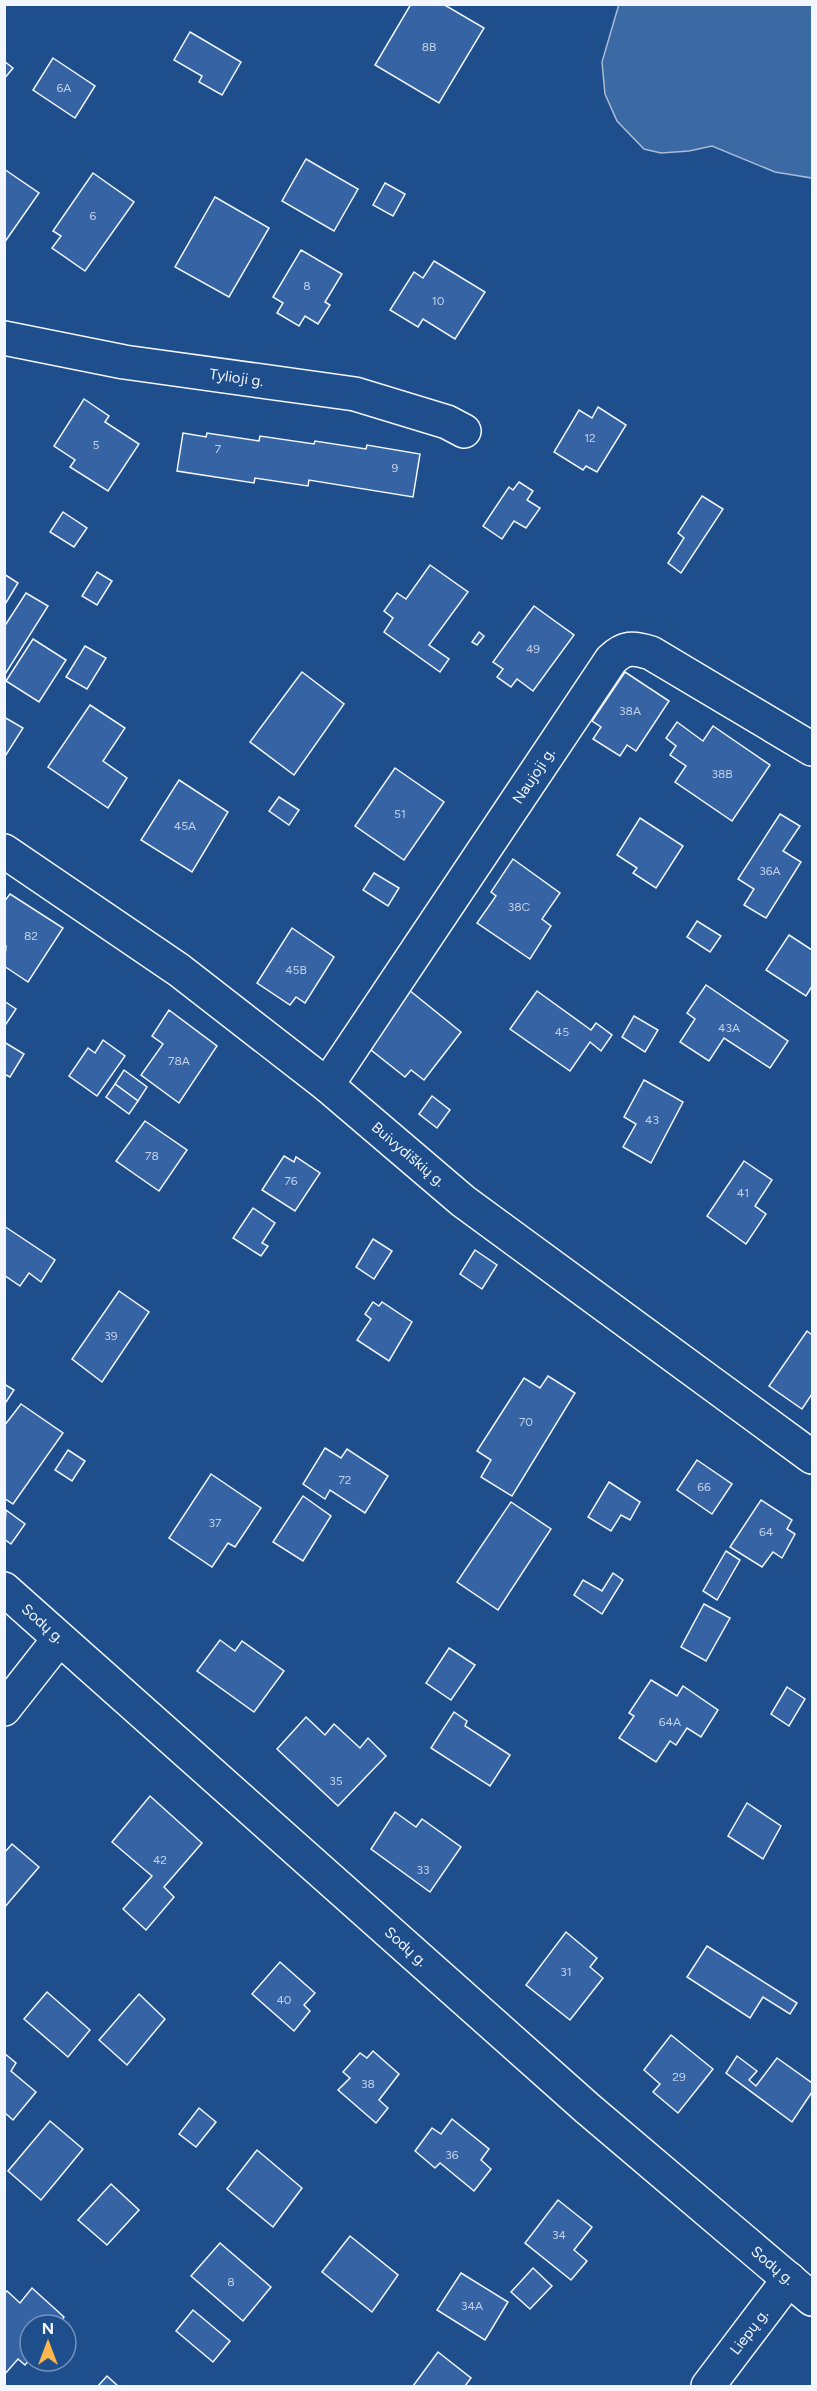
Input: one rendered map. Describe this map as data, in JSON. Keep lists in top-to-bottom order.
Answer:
{
  "streets": {
    "street": [
      "Tylioji g.",
      "Naujoji g.",
      "Buivydiškių g.",
      "Sodų g.",
      "Liepų g."
    ]
  },
  "crossings": [
    ["Naujoji g.", "Buivydiškių g."],
    ["Sodų g.", "Liepų g."]
  ],
  "house_numbers": [
    "8B",
    "6A",
    "6",
    "8",
    "10",
    "12",
    "5",
    "7",
    "9",
    "49",
    "38A",
    "38B",
    "51",
    "45A",
    "36A",
    "38C",
    "82",
    "45B",
    "43A",
    "45",
    "78A",
    "43",
    "78",
    "76",
    "41",
    "39",
    "70",
    "72",
    "66",
    "37",
    "64",
    "64A",
    "35",
    "42",
    "33",
    "31",
    "40",
    "29",
    "38",
    "36",
    "34",
    "8",
    "34A"
  ],
  "north": "top"
}
